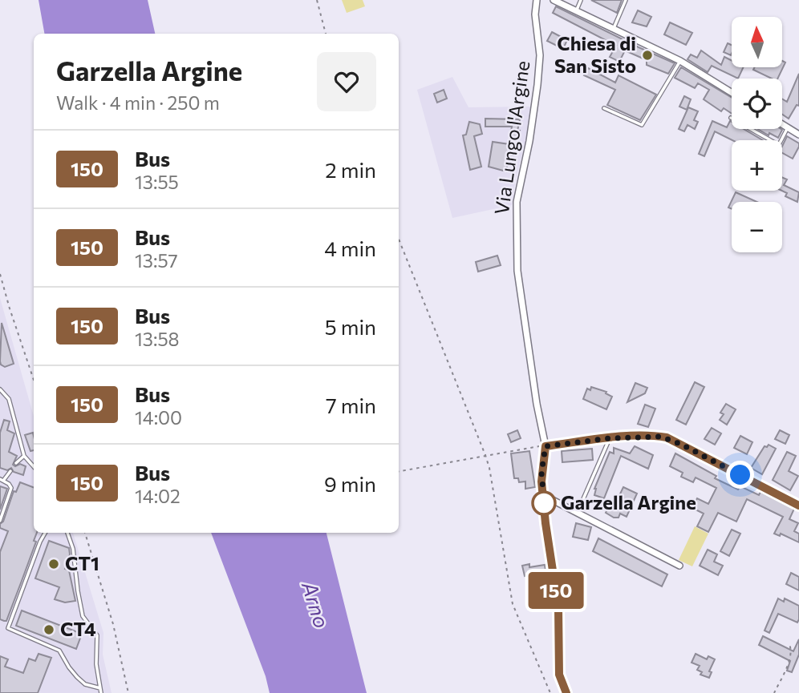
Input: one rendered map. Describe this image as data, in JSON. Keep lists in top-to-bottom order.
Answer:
{
  "streets": {
    "street": ["Via Lungo l'Argine"]
  },
  "water": ["Arno"],
  "places": [
    "Chiesa di San Sisto",
    "Garzella Argine",
    "CT1",
    "CT4"
  ],
  "lines": ["bus line 150"],
  "north": "top",
  "page": {
    "on_map": "150",
    "map_buttons": ["+", "−"],
    "heading": ["Garzella Argine", "Walk · 4 min · 250 m"],
    "list": [
      {
        "mark": "150",
        "name": "Bus",
        "note": "13:55",
        "value": "2 min"
      },
      {
        "mark": "150",
        "name": "Bus",
        "note": "13:57",
        "value": "4 min"
      },
      {
        "mark": "150",
        "name": "Bus",
        "note": "13:58",
        "value": "5 min"
      },
      {
        "mark": "150",
        "name": "Bus",
        "note": "14:00",
        "value": "7 min"
      },
      {
        "mark": "150",
        "name": "Bus",
        "note": "14:02",
        "value": "9 min"
      }
    ]
  }
}
